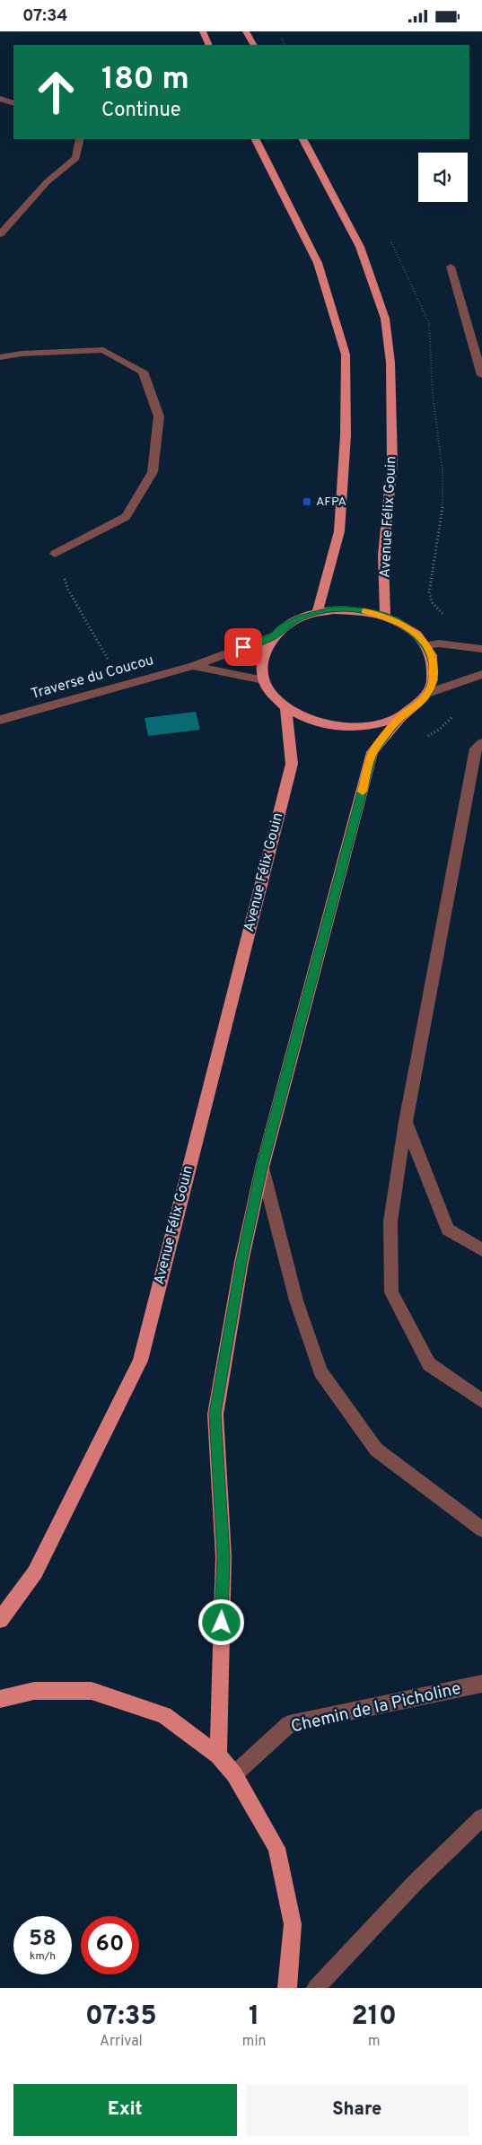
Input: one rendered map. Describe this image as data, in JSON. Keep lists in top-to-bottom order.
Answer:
{
  "streets": {
    "main road": ["Avenue Félix Gouin"],
    "street": ["Traverse du Coucou", "Chemin de la Picholine"]
  },
  "crossings": [
    ["Avenue Félix Gouin", "Traverse du Coucou"]
  ],
  "places": {
    "transit": ["AFPA"]
  },
  "page": {
    "status": "07:34",
    "turn": ["180 m", "Continue"],
    "speed": "58 km/h",
    "limit": "60",
    "eta": [
      "07:35",
      "Arrival",
      "1",
      "min",
      "210",
      "m"
    ],
    "buttons": ["Exit", "Share"]
  }
}
